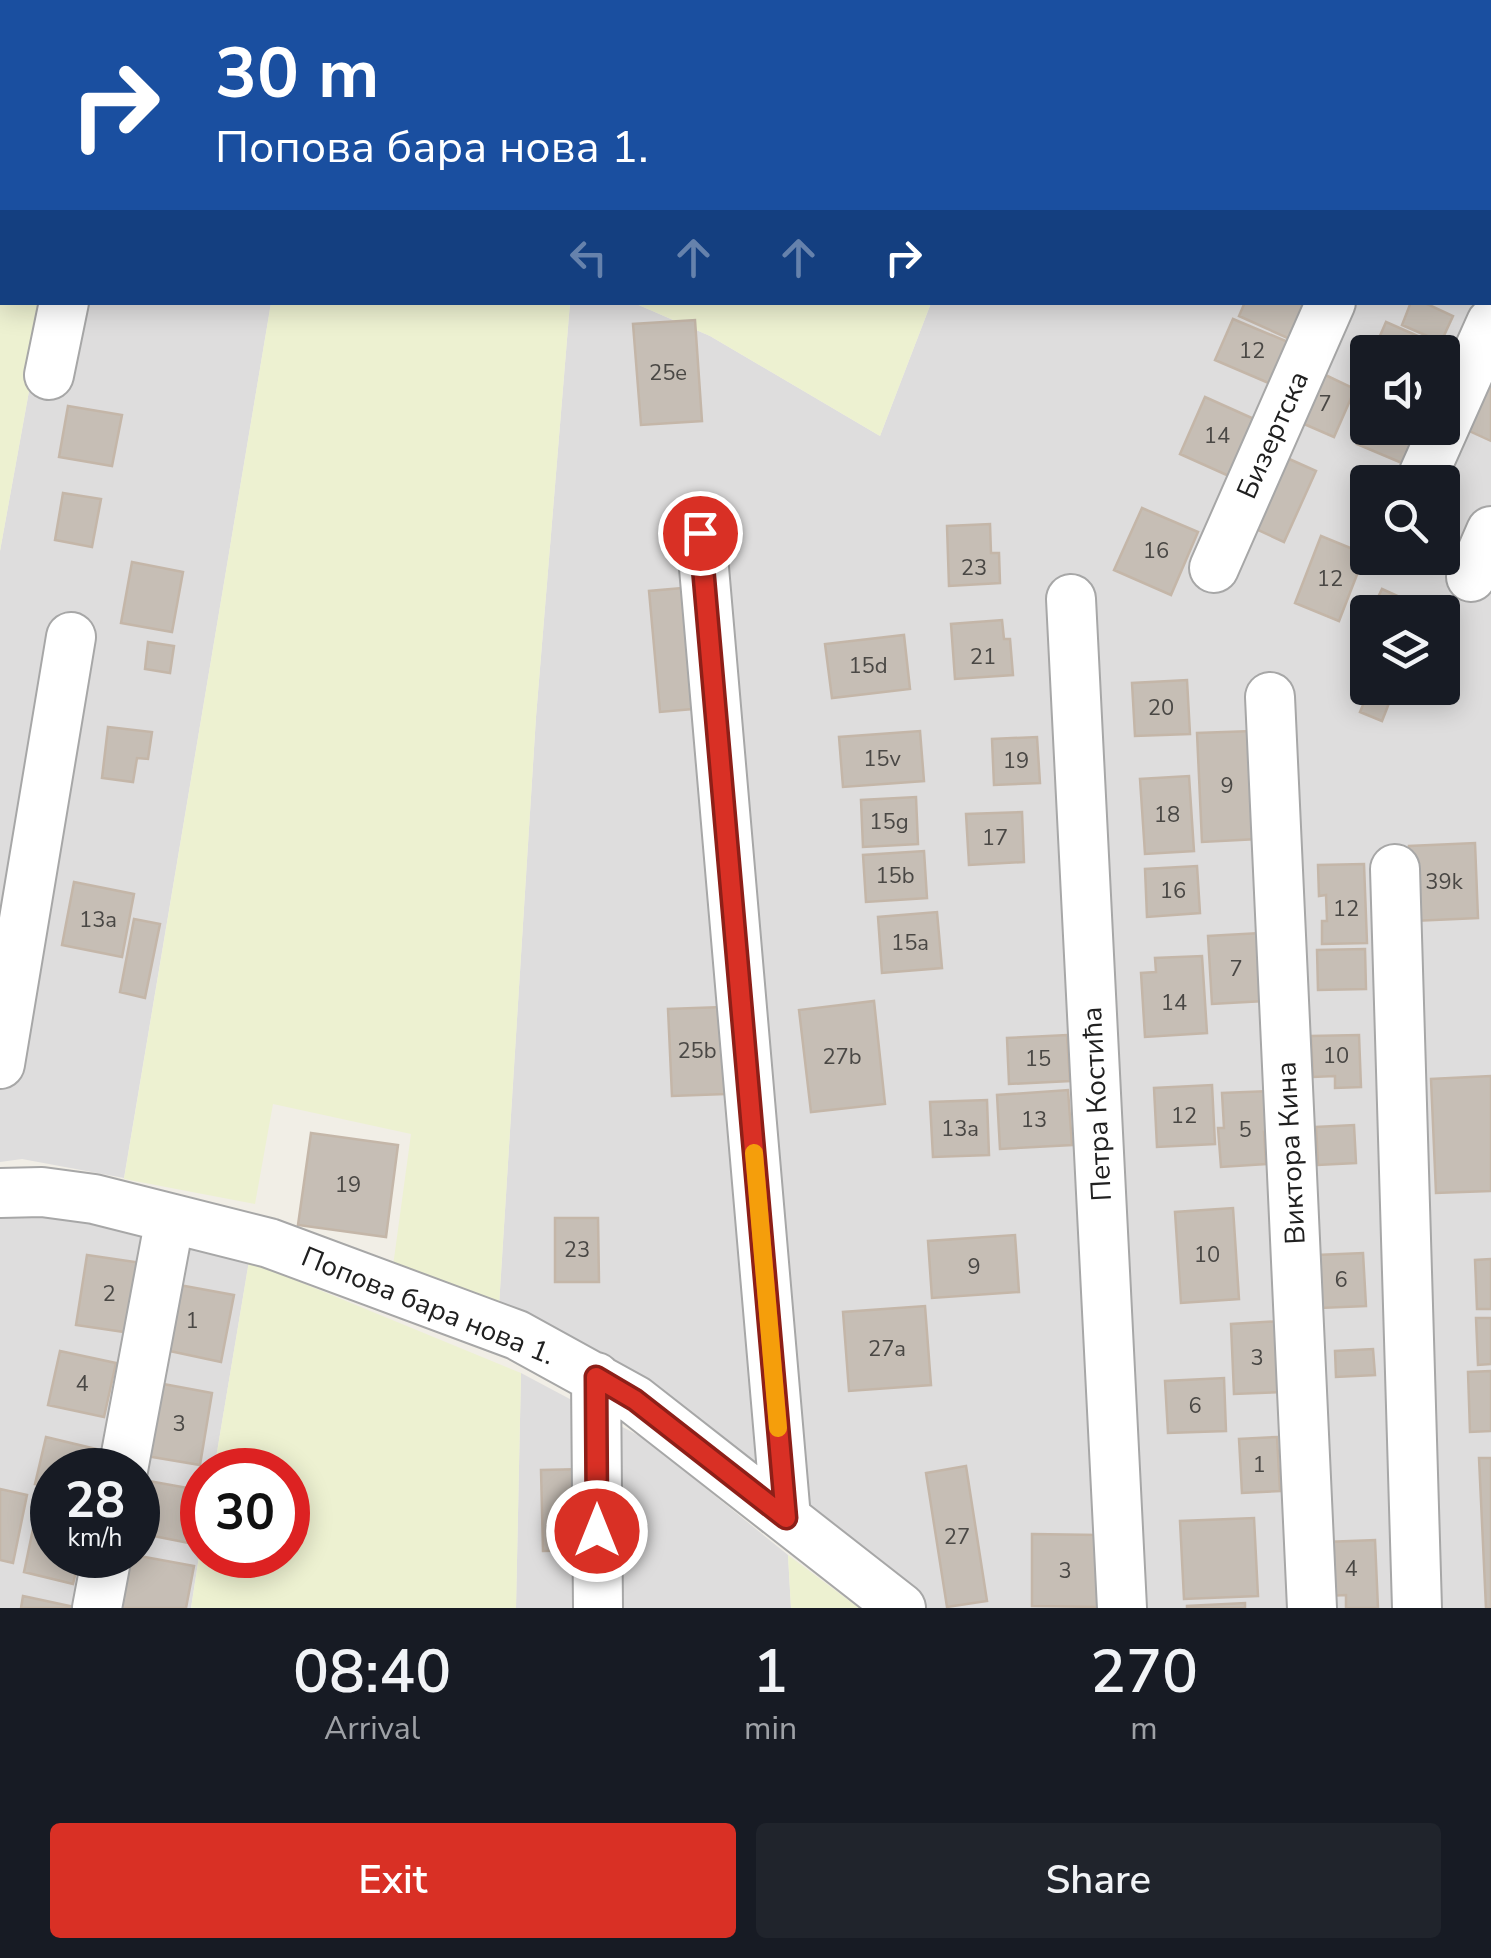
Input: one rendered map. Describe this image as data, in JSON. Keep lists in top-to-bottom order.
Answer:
{
  "streets": {
    "street": [
      "Бизертска",
      "Петра Костића",
      "Виктора Кина",
      "Попова бара нова 1."
    ]
  },
  "house_numbers": [
    "12",
    "25e",
    "7",
    "14",
    "16",
    "23",
    "12",
    "21",
    "15d",
    "20",
    "15v",
    "19",
    "9",
    "18",
    "15g",
    "17",
    "15b",
    "39k",
    "16",
    "12",
    "13a",
    "15a",
    "7",
    "14",
    "25b",
    "10",
    "27b",
    "15",
    "12",
    "13",
    "13a",
    "5",
    "19",
    "23",
    "10",
    "9",
    "6",
    "2",
    "1",
    "27a",
    "3",
    "4",
    "6",
    "3",
    "1",
    "27",
    "4",
    "3"
  ],
  "page": {
    "turn": ["30 m", "Попова бара нова 1."],
    "speed": "28 km/h",
    "limit": "30",
    "eta": [
      "08:40",
      "Arrival",
      "1",
      "min",
      "270",
      "m"
    ],
    "buttons": ["Exit", "Share"]
  }
}
